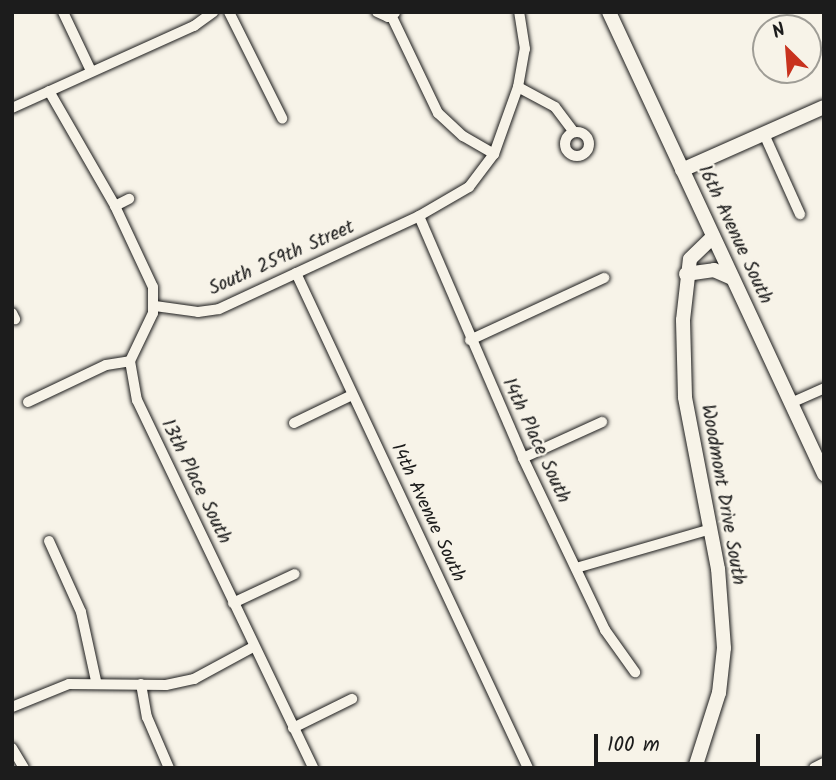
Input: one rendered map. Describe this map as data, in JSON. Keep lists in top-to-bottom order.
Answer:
{
  "streets": {
    "main road": ["16th Avenue South", "Woodmont Drive South"],
    "street": [
      "South 259th Street",
      "14th Place South",
      "13th Place South",
      "14th Avenue South"
    ]
  },
  "crossings": [
    ["16th Avenue South", "Woodmont Drive South"],
    ["South 259th Street", "14th Place South"],
    ["South 259th Street", "14th Avenue South"]
  ],
  "scale_bar": "100 m",
  "north": "top left"
}
